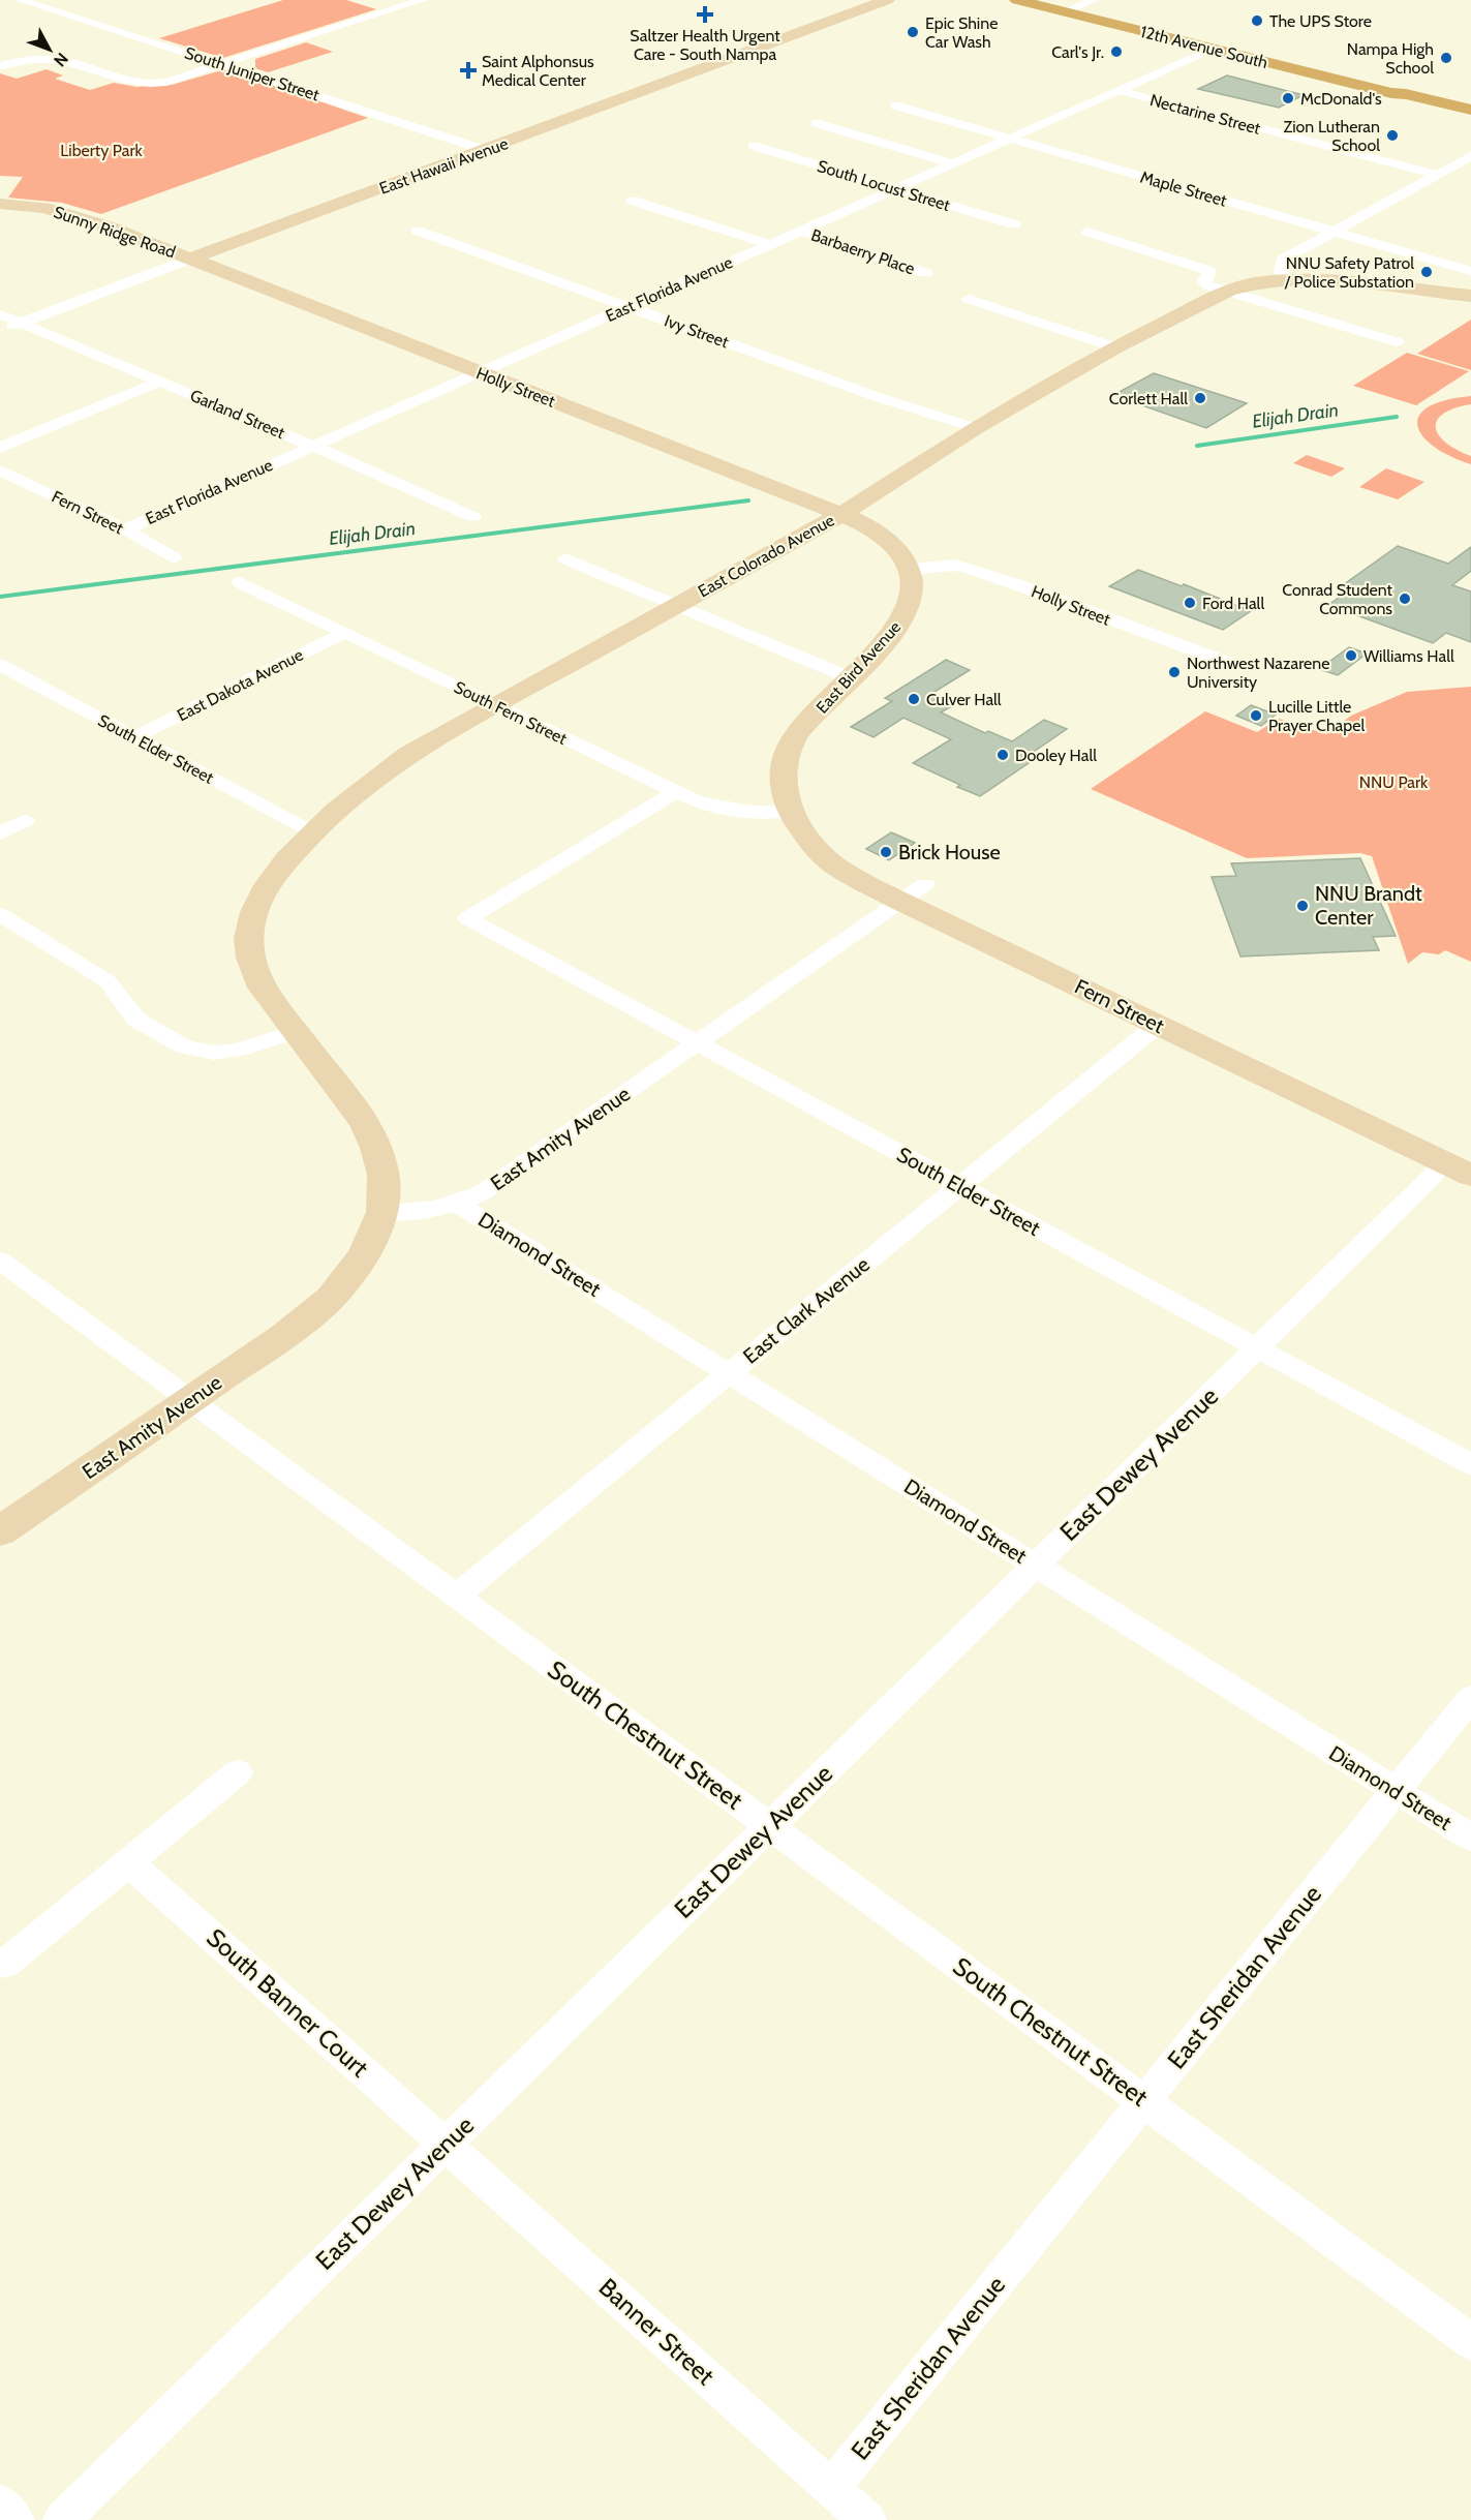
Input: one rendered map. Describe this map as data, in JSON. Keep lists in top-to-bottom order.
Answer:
{
  "streets": {
    "main road": ["12th Avenue South"],
    "street": [
      "South Juniper Street",
      "Nectarine Street",
      "East Hawaii Avenue",
      "South Locust Street",
      "Maple Street",
      "Sunny Ridge Road",
      "Barbaerry Place",
      "East Florida Avenue",
      "Ivy Street",
      "Holly Street",
      "Garland Street",
      "Fern Street",
      "East Colorado Avenue",
      "East Bird Avenue",
      "East Dakota Avenue",
      "South Fern Street",
      "South Elder Street",
      "East Amity Avenue",
      "Diamond Street",
      "East Clark Avenue",
      "East Dewey Avenue",
      "South Chestnut Street",
      "East Sheridan Avenue",
      "South Banner Court",
      "Banner Street"
    ]
  },
  "crossings": [
    ["12th Avenue South", "East Florida Avenue"],
    ["South Juniper Street", "East Hawaii Avenue"],
    ["Nectarine Street", "East Florida Avenue"],
    ["East Hawaii Avenue", "Sunny Ridge Road"],
    ["East Hawaii Avenue", "Holly Street"],
    ["East Hawaii Avenue", "Garland Street"],
    ["South Locust Street", "East Florida Avenue"],
    ["Maple Street", "East Florida Avenue"],
    ["Sunny Ridge Road", "Holly Street"],
    ["Barbaerry Place", "East Florida Avenue"],
    ["East Florida Avenue", "Ivy Street"],
    ["East Florida Avenue", "Holly Street"],
    ["East Florida Avenue", "Garland Street"],
    ["East Florida Avenue", "Fern Street"],
    ["Ivy Street", "East Colorado Avenue"],
    ["Holly Street", "East Colorado Avenue"],
    ["Holly Street", "East Bird Avenue"],
    ["Fern Street", "East Bird Avenue"],
    ["Fern Street", "South Fern Street"],
    ["Fern Street", "East Amity Avenue"],
    ["Fern Street", "East Clark Avenue"],
    ["Fern Street", "East Dewey Avenue"],
    ["East Colorado Avenue", "South Fern Street"],
    ["East Colorado Avenue", "South Elder Street"],
    ["East Bird Avenue", "South Fern Street"],
    ["East Dakota Avenue", "South Fern Street"],
    ["East Dakota Avenue", "South Elder Street"],
    ["South Fern Street", "South Elder Street"],
    ["South Elder Street", "East Amity Avenue"],
    ["South Elder Street", "East Clark Avenue"],
    ["South Elder Street", "East Dewey Avenue"],
    ["East Amity Avenue", "Diamond Street"],
    ["East Amity Avenue", "South Chestnut Street"],
    ["Diamond Street", "East Clark Avenue"],
    ["Diamond Street", "East Dewey Avenue"],
    ["Diamond Street", "East Sheridan Avenue"],
    ["East Clark Avenue", "South Chestnut Street"],
    ["East Dewey Avenue", "South Chestnut Street"],
    ["East Dewey Avenue", "South Banner Court"],
    ["East Dewey Avenue", "Banner Street"],
    ["South Chestnut Street", "East Sheridan Avenue"],
    ["East Sheridan Avenue", "Banner Street"],
    ["South Banner Court", "Banner Street"]
  ],
  "water": ["Elijah Drain"],
  "parks": ["Liberty Park", "NNU Park"],
  "places": {
    "health": ["Saltzer Health Urgent Care - South Nampa", "Saint Alphonsus Medical Center"],
    "other": [
      "The UPS Store",
      "Epic Shine Car Wash",
      "Carl's Jr.",
      "Nampa High School",
      "McDonald's",
      "Zion Lutheran School",
      "NNU Safety Patrol / Police Substation",
      "Corlett Hall",
      "Conrad Student Commons",
      "Ford Hall",
      "Williams Hall",
      "Northwest Nazarene University",
      "Culver Hall",
      "Lucille Little Prayer Chapel",
      "Dooley Hall",
      "Brick House",
      "NNU Brandt Center"
    ]
  },
  "north": "bottom right"
}
